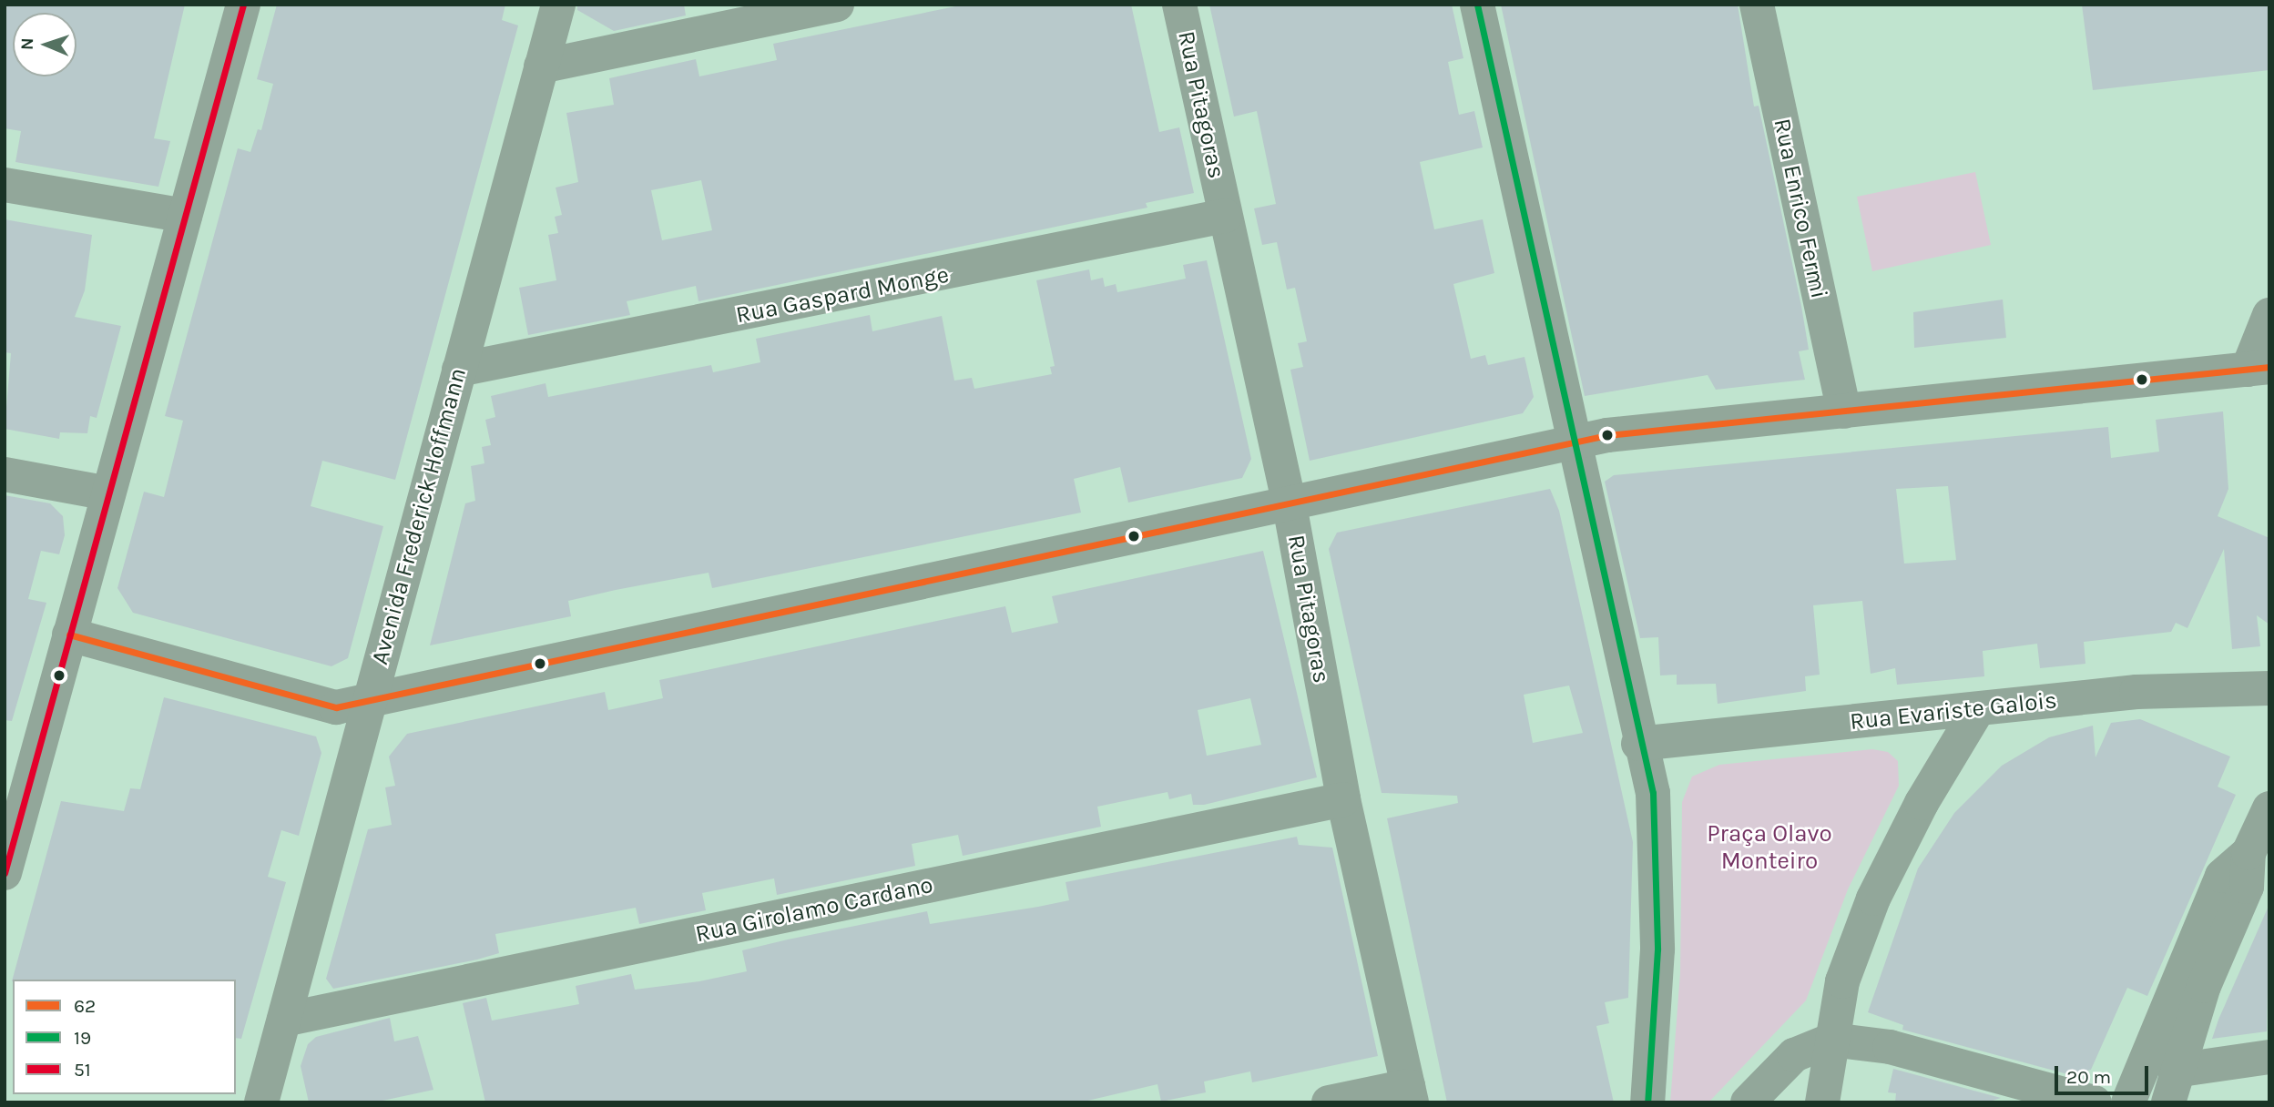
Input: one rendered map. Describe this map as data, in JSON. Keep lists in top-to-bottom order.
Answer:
{
  "streets": {
    "street": [
      "Rua Pitagoras",
      "Rua Enrico Fermi",
      "Rua Gaspard Monge",
      "Avenida Frederick Hoffmann",
      "Rua Evariste Galois",
      "Rua Girolamo Cardano"
    ]
  },
  "crossings": [
    ["Rua Pitagoras", "Rua Gaspard Monge"],
    ["Rua Pitagoras", "Rua Girolamo Cardano"],
    ["Rua Gaspard Monge", "Avenida Frederick Hoffmann"],
    ["Avenida Frederick Hoffmann", "Rua Girolamo Cardano"]
  ],
  "parks": ["Praça Olavo Monteiro"],
  "lines": ["transit line 19", "transit line 51", "transit line 62"],
  "legend": ["62", "19", "51"],
  "scale_bar": "20 m",
  "north": "left"
}
